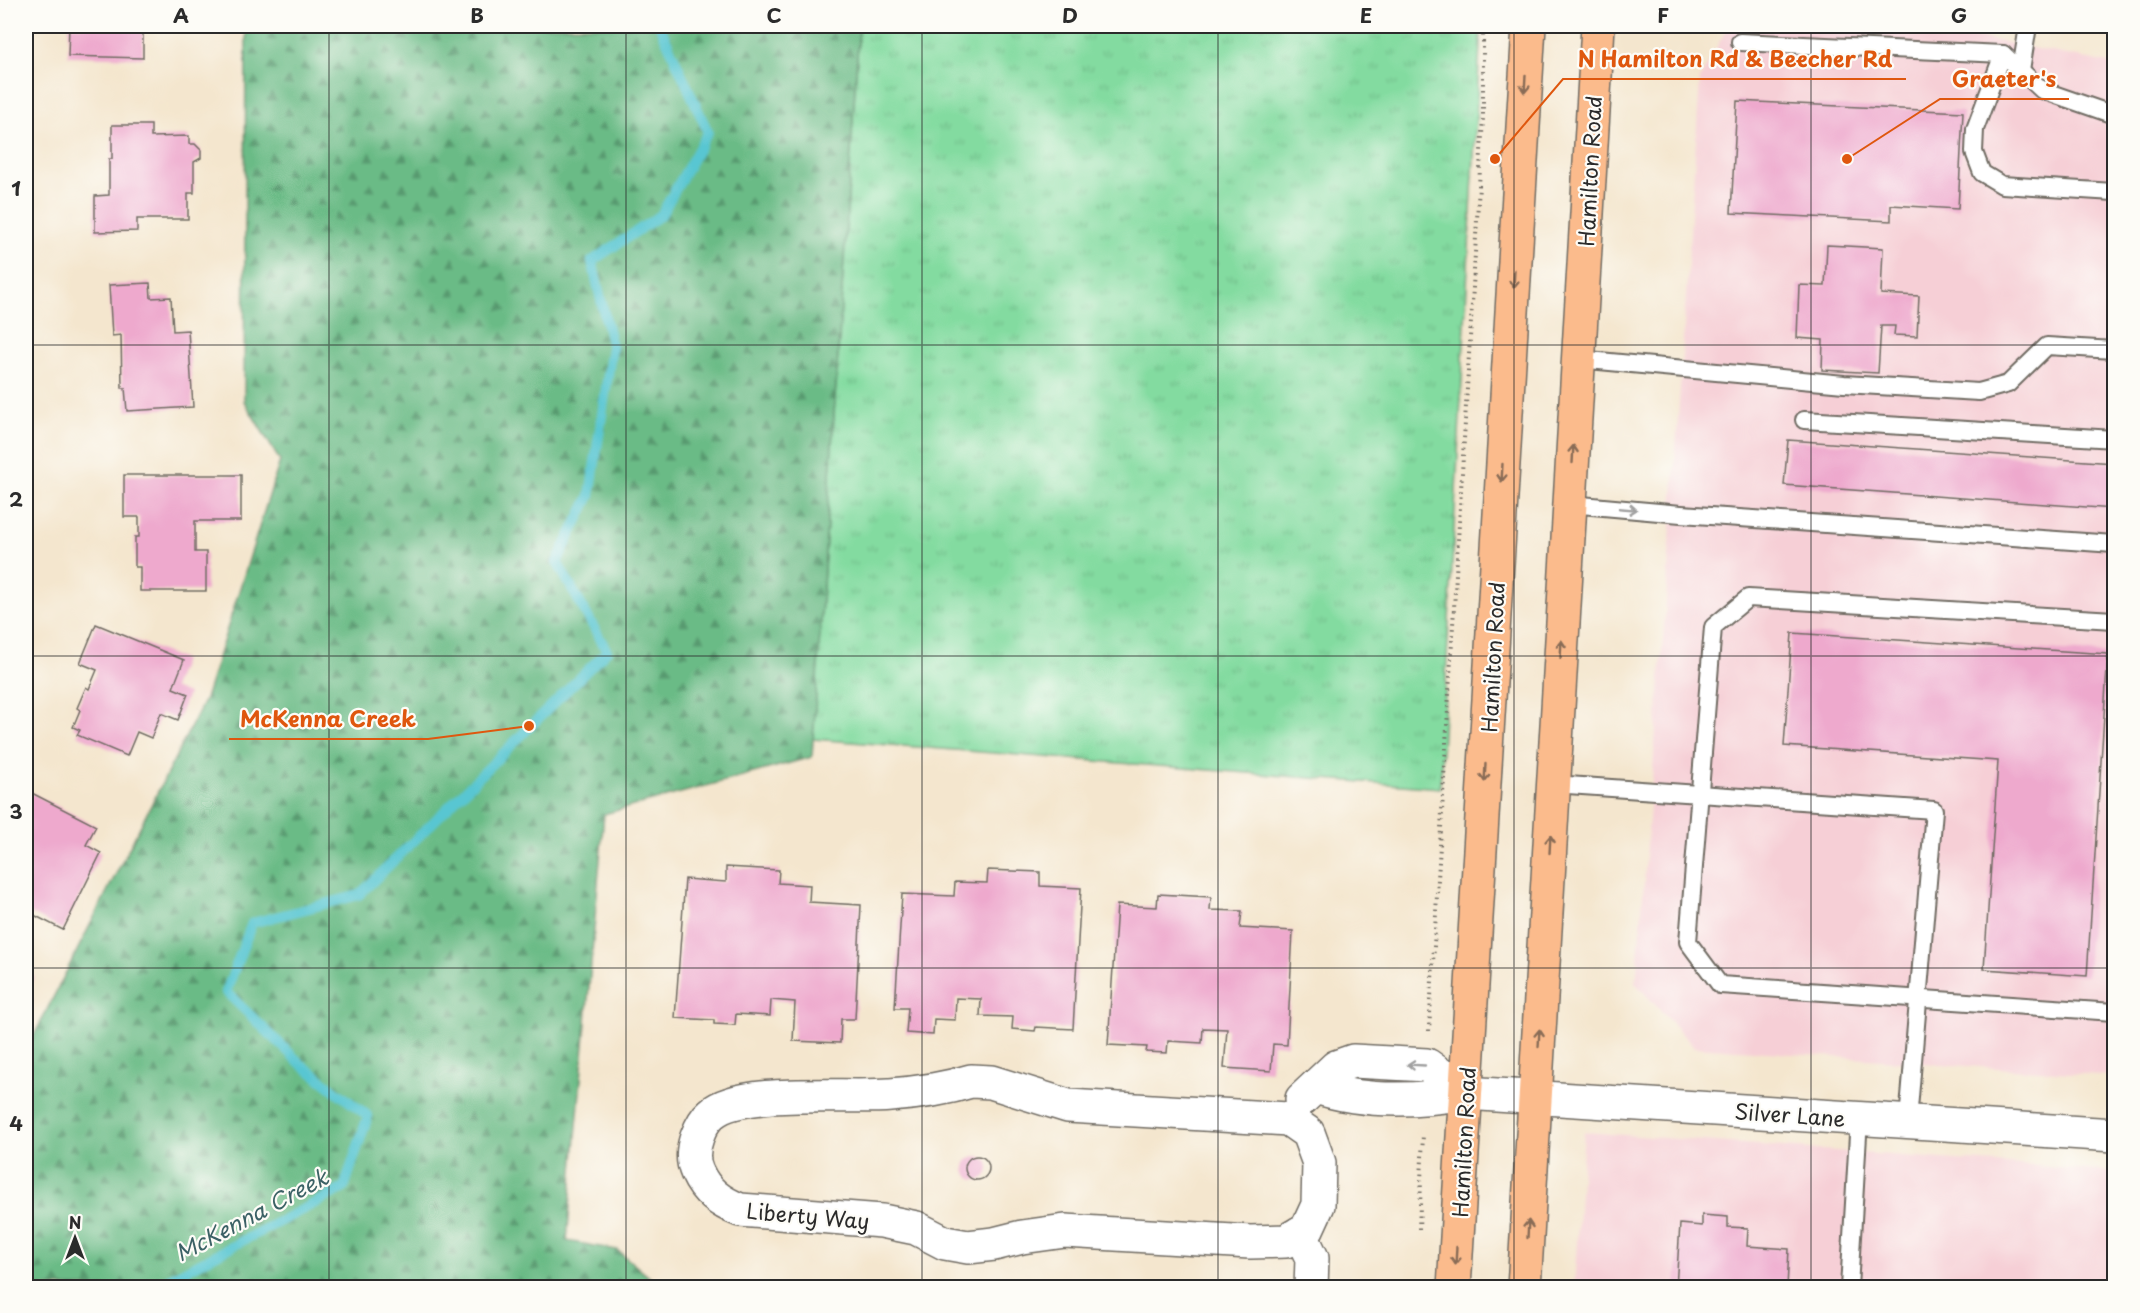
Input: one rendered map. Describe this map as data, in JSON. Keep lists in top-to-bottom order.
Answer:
{
  "streets": {
    "main road": ["Hamilton Road"],
    "street": ["Silver Lane", "Liberty Way"]
  },
  "crossings": [
    ["Hamilton Road", "Silver Lane"]
  ],
  "water": ["McKenna Creek"],
  "places": ["N Hamilton Rd & Beecher Rd", "Graeter's", "McKenna Creek"],
  "north": "top",
  "grid": {
    "columns": [
      "A",
      "B",
      "C",
      "D",
      "E",
      "F",
      "G"
    ],
    "rows": [
      "1",
      "2",
      "3",
      "4"
    ]
  }
}
